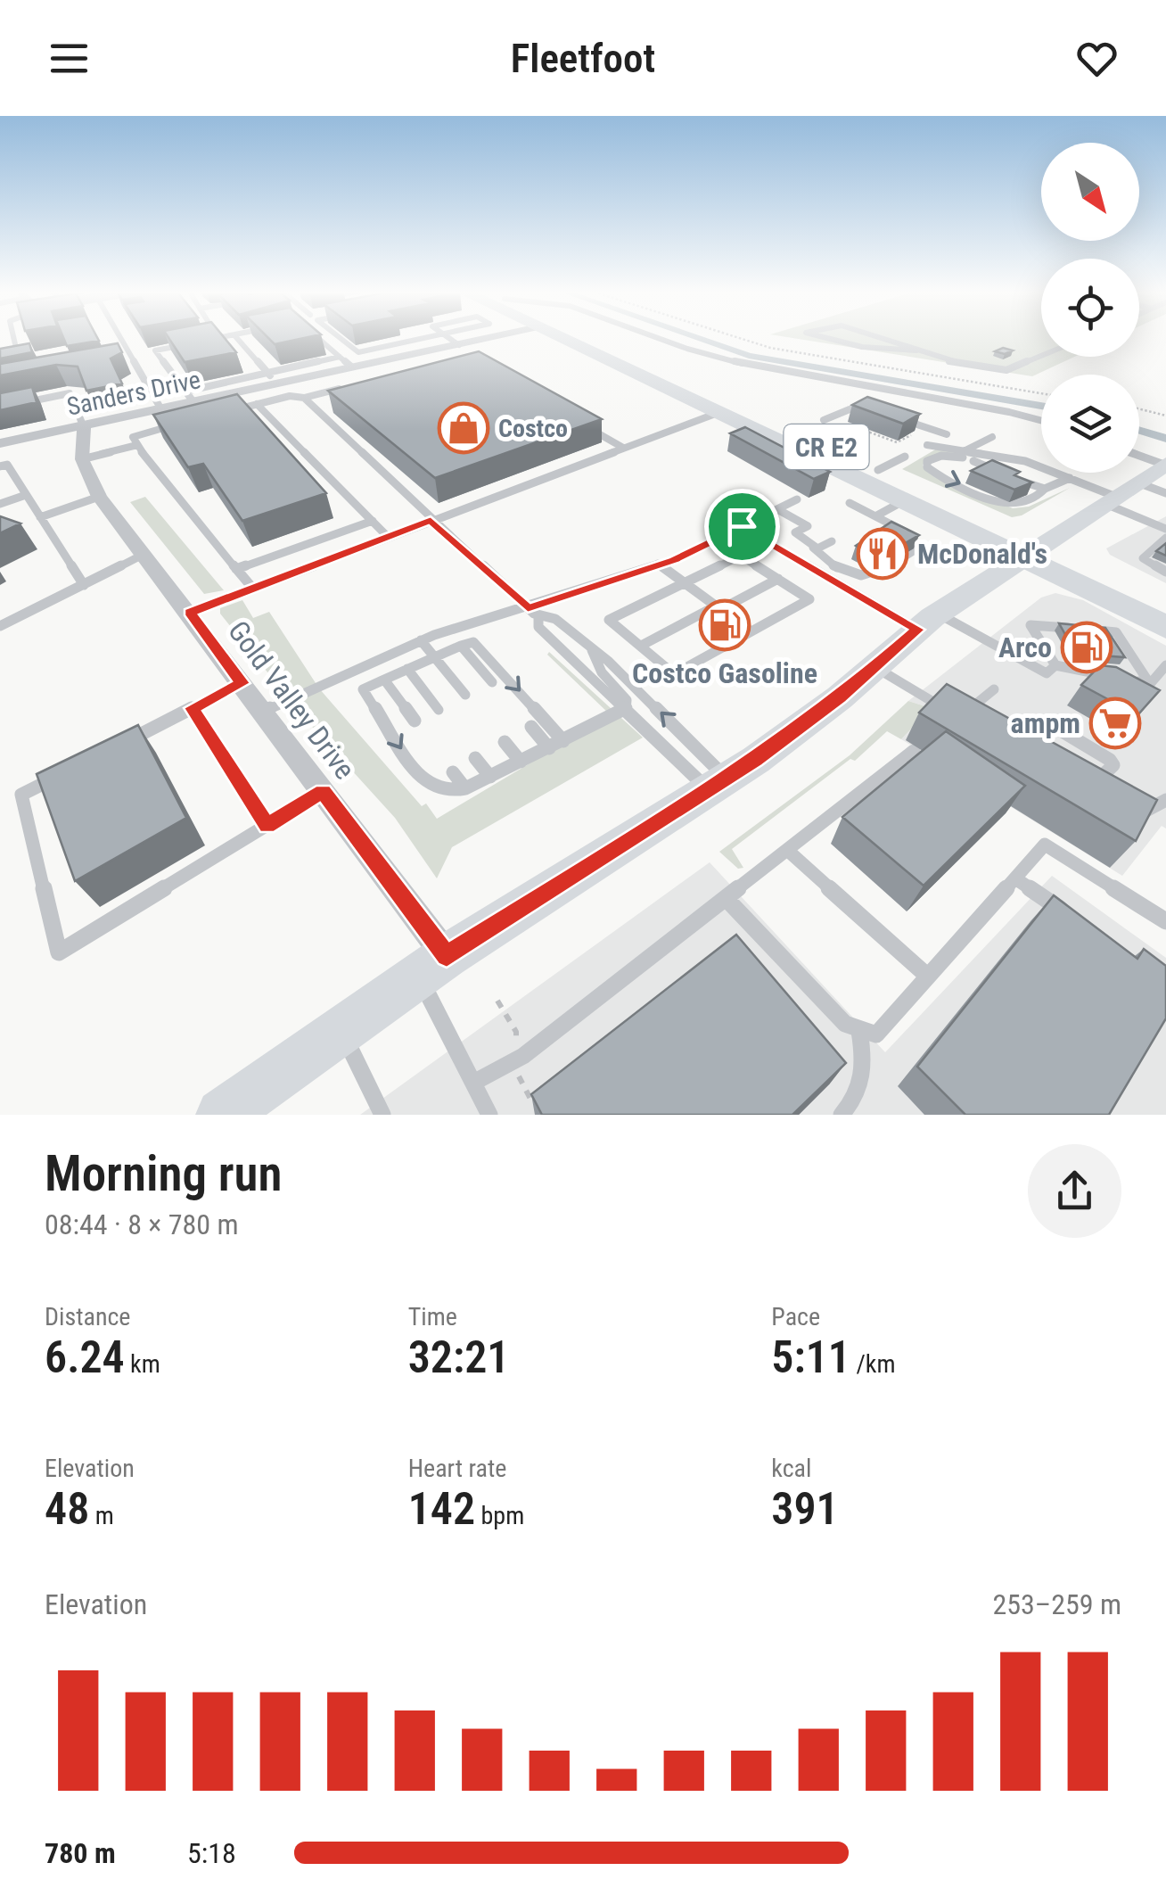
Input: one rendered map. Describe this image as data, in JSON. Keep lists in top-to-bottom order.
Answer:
{
  "streets": {
    "main road": ["CR E2"],
    "street": ["Sanders Drive", "Gold Valley Drive"]
  },
  "crossings": [
    ["Sanders Drive", "Gold Valley Drive"]
  ],
  "places": {
    "shop": ["Costco"],
    "restaurant": ["McDonald's"],
    "fuel station": ["Costco Gasoline", "Arco"],
    "supermarket": ["ampm"]
  },
  "north": "bottom right",
  "page": {
    "header": "Fleetfoot",
    "heading": ["Morning run", "08:44 · 8 × 780 m"],
    "stats": [
      ["Distance", "6.24 km"],
      ["Time", "32:21"],
      ["Pace", "5:11 /km"],
      ["Elevation", "48 m"],
      ["Heart rate", "142 bpm"],
      ["kcal", "391"]
    ],
    "chart": ["Elevation", "253–259 m"],
    "list": [
      {
        "name": "780 m",
        "note": "5:18"
      }
    ]
  }
}
